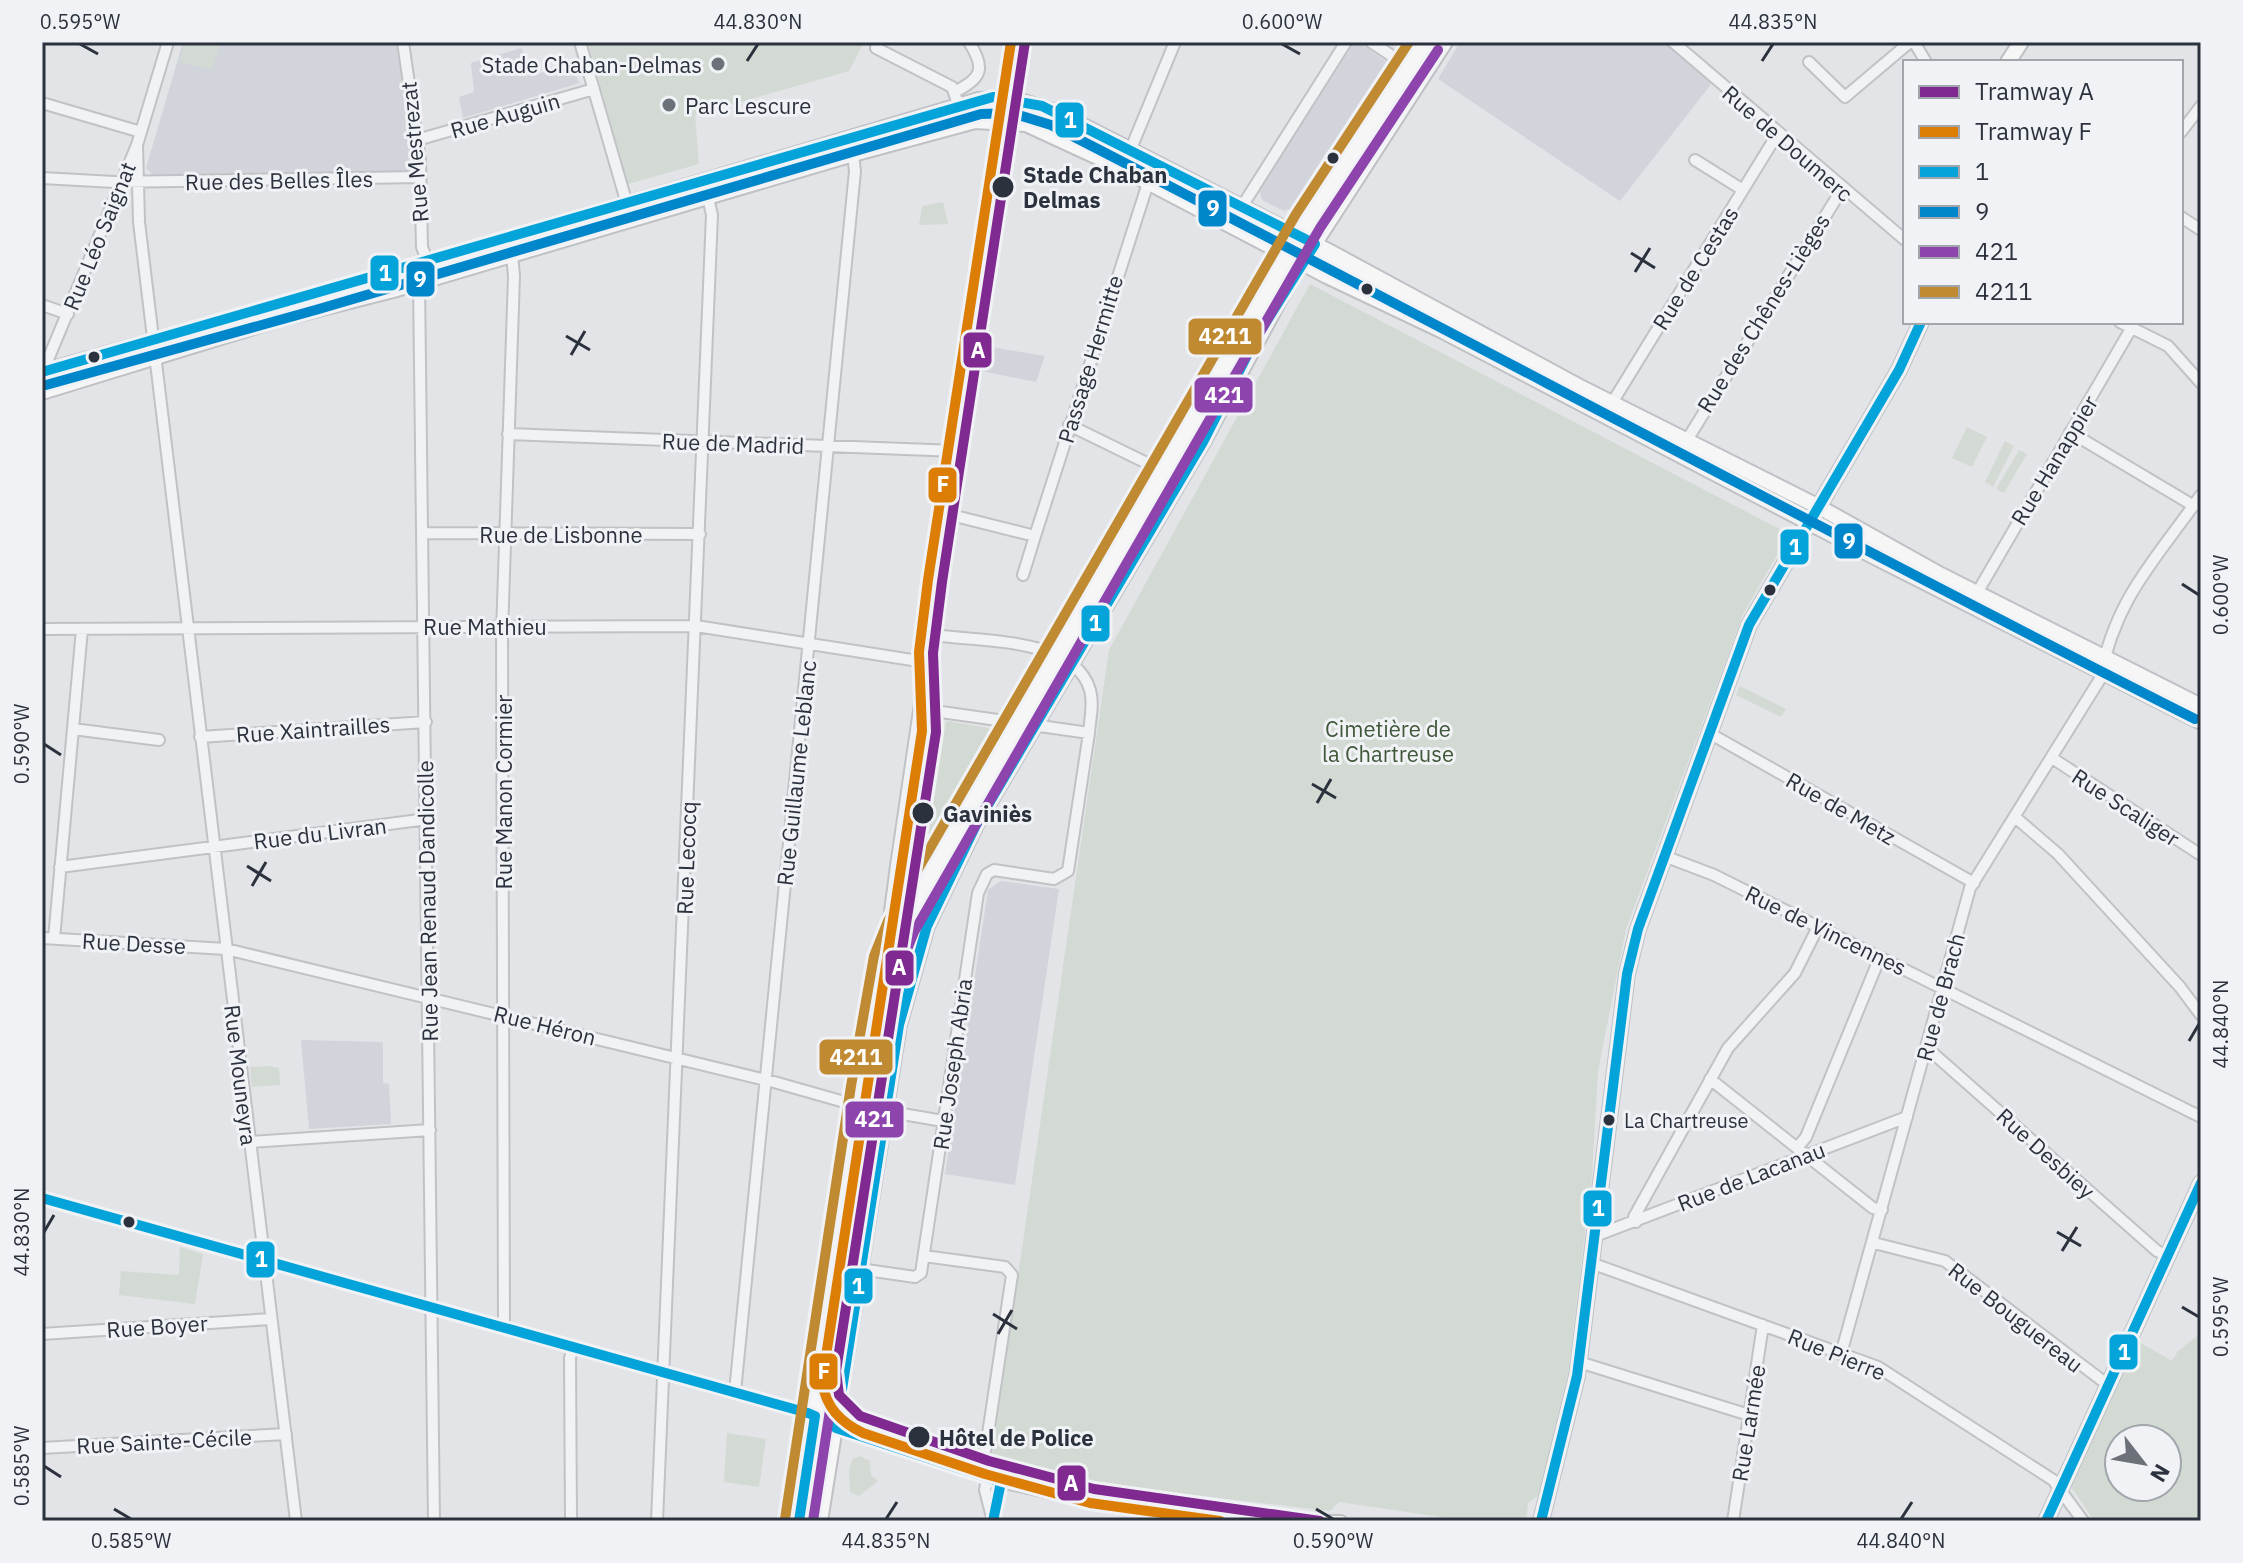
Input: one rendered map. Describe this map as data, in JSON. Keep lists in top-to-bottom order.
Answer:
{
  "streets": {
    "street": [
      "Rue Auguin",
      "Rue de Doumerc",
      "Rue Mestrezat",
      "Rue des Belles Îles",
      "Rue Léo Saignat",
      "Rue de Cestas",
      "Rue des Chênes-Lièges",
      "Passage Hermitte",
      "Rue de Madrid",
      "Rue Hanappier",
      "Rue de Lisbonne",
      "Rue Mathieu",
      "Rue Xaintrailles",
      "Rue Guillaume Leblanc",
      "Rue Manon Cormier",
      "Rue Scaliger",
      "Rue de Metz",
      "Rue du Livran",
      "Rue Lecocq",
      "Rue Jean Renaud Dandicolle",
      "Rue de Vincennes",
      "Rue Desse",
      "Rue de Brach",
      "Rue Héron",
      "Rue Joseph Abria",
      "Rue Mouneyra",
      "Rue Desbiey",
      "Rue de Lacanau",
      "Rue Bouguereau",
      "Rue Boyer",
      "Rue Pierre",
      "Rue Larmée",
      "Rue Sainte-Cécile"
    ]
  },
  "crossings": [
    ["Rue Auguin", "Rue Mestrezat"],
    ["Rue de Doumerc", "Rue de Cestas"],
    ["Rue de Doumerc", "Rue des Chênes-Lièges"],
    ["Rue Mestrezat", "Rue des Belles Îles"],
    ["Rue des Belles Îles", "Rue Léo Saignat"],
    ["Rue Léo Saignat", "Rue Mouneyra"],
    ["Rue de Madrid", "Rue Guillaume Leblanc"],
    ["Rue de Madrid", "Rue Manon Cormier"],
    ["Rue de Madrid", "Rue Lecocq"],
    ["Rue de Lisbonne", "Rue Manon Cormier"],
    ["Rue de Lisbonne", "Rue Lecocq"],
    ["Rue de Lisbonne", "Rue Jean Renaud Dandicolle"],
    ["Rue Mathieu", "Rue Guillaume Leblanc"],
    ["Rue Mathieu", "Rue Manon Cormier"],
    ["Rue Mathieu", "Rue Lecocq"],
    ["Rue Mathieu", "Rue Jean Renaud Dandicolle"],
    ["Rue Mathieu", "Rue Mouneyra"],
    ["Rue Xaintrailles", "Rue Jean Renaud Dandicolle"],
    ["Rue Xaintrailles", "Rue Mouneyra"],
    ["Rue Guillaume Leblanc", "Rue Héron"],
    ["Rue Manon Cormier", "Rue Héron"],
    ["Rue Scaliger", "Rue de Brach"],
    ["Rue de Metz", "Rue de Brach"],
    ["Rue du Livran", "Rue Jean Renaud Dandicolle"],
    ["Rue du Livran", "Rue Mouneyra"],
    ["Rue Lecocq", "Rue Héron"],
    ["Rue Jean Renaud Dandicolle", "Rue Héron"],
    ["Rue de Vincennes", "Rue de Brach"],
    ["Rue Desse", "Rue Héron"],
    ["Rue Desse", "Rue Mouneyra"],
    ["Rue de Brach", "Rue Desbiey"],
    ["Rue de Brach", "Rue de Lacanau"],
    ["Rue de Brach", "Rue Bouguereau"],
    ["Rue de Brach", "Rue Pierre"],
    ["Rue Héron", "Rue Mouneyra"],
    ["Rue Mouneyra", "Rue Boyer"],
    ["Rue Mouneyra", "Rue Sainte-Cécile"],
    ["Rue Pierre", "Rue Larmée"]
  ],
  "parks": ["Cimetière de la Chartreuse"],
  "places": [
    "Stade Chaban-Delmas",
    "Parc Lescure",
    "Stade Chaban Delmas",
    "Gaviniès",
    "La Chartreuse",
    "Hôtel de Police"
  ],
  "lines": [
    "tram line A",
    "tram line F",
    "transit line 4211",
    "transit line 421",
    "transit line 1",
    "transit line 9"
  ],
  "legend": [
    "Tramway A",
    "Tramway F",
    "1",
    "9",
    "421",
    "4211"
  ],
  "north": "bottom right",
  "coordinates": [
    "0.595°W",
    "44.830°N",
    "0.600°W",
    "44.835°N",
    "0.590°W",
    "44.840°N",
    "0.585°W"
  ]
}
